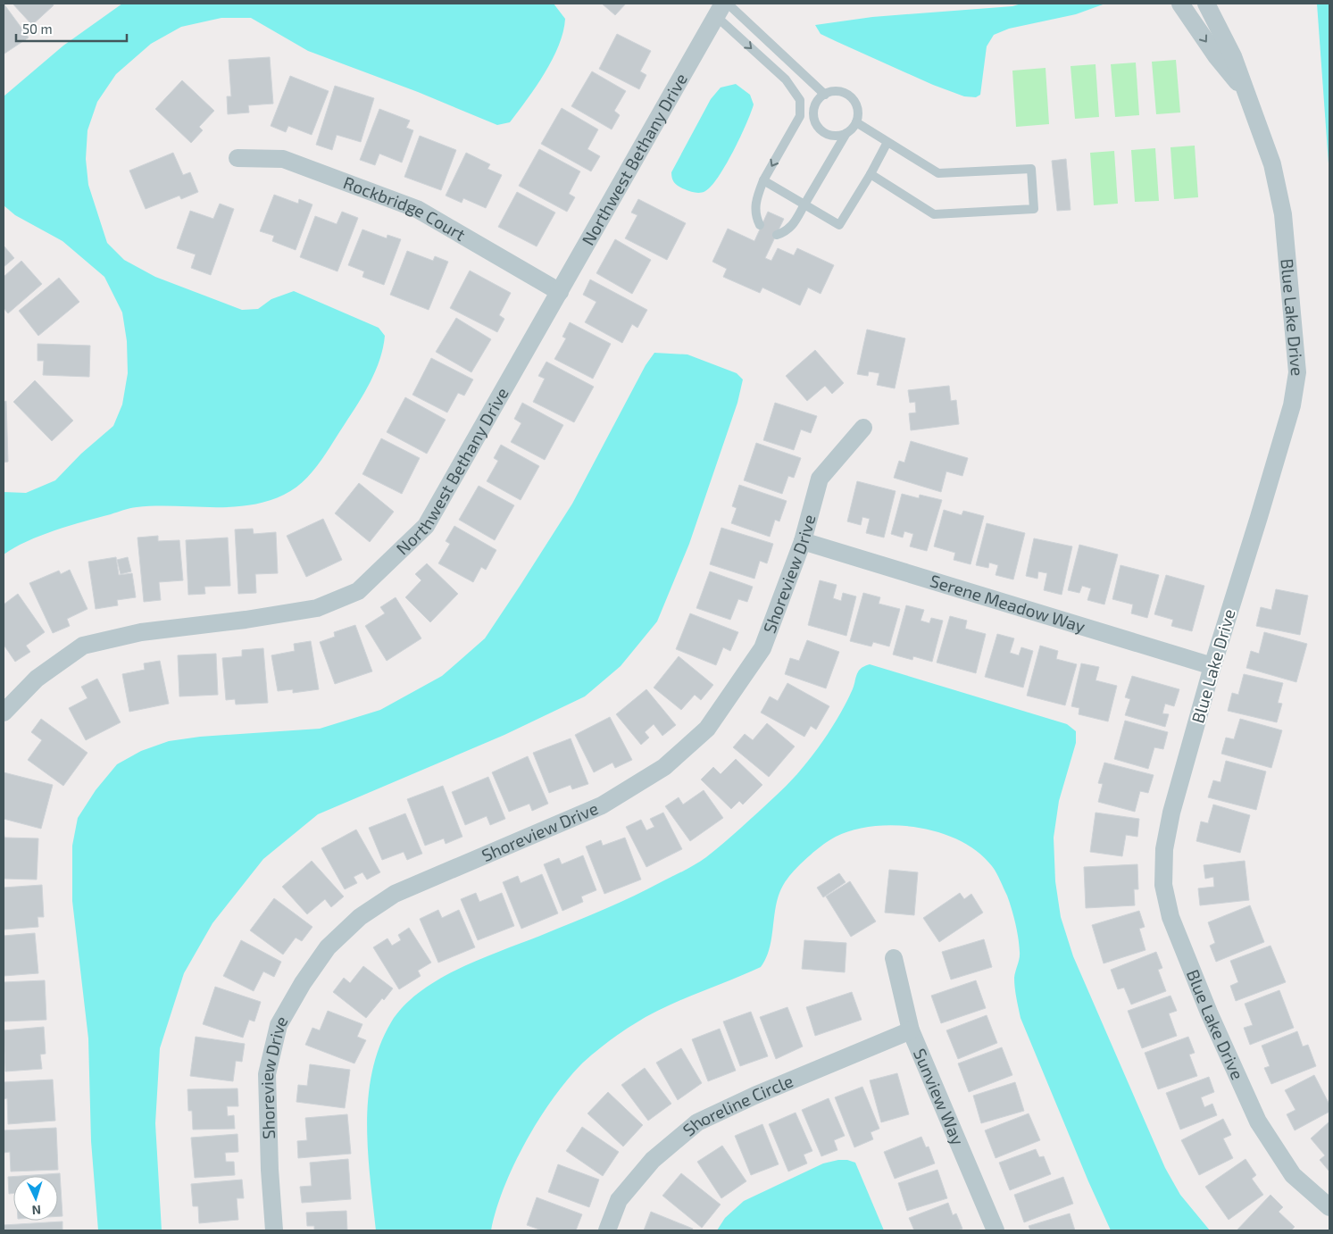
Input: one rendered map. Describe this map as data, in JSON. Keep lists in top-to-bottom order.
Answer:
{
  "streets": {
    "street": [
      "Northwest Bethany Drive",
      "Rockbridge Court",
      "Blue Lake Drive",
      "Shoreview Drive",
      "Serene Meadow Way",
      "Sunview Way",
      "Shoreline Circle"
    ]
  },
  "crossings": [
    ["Northwest Bethany Drive", "Rockbridge Court"],
    ["Blue Lake Drive", "Serene Meadow Way"],
    ["Shoreview Drive", "Serene Meadow Way"],
    ["Sunview Way", "Shoreline Circle"]
  ],
  "scale_bar": "50 m",
  "north": "bottom"
}
